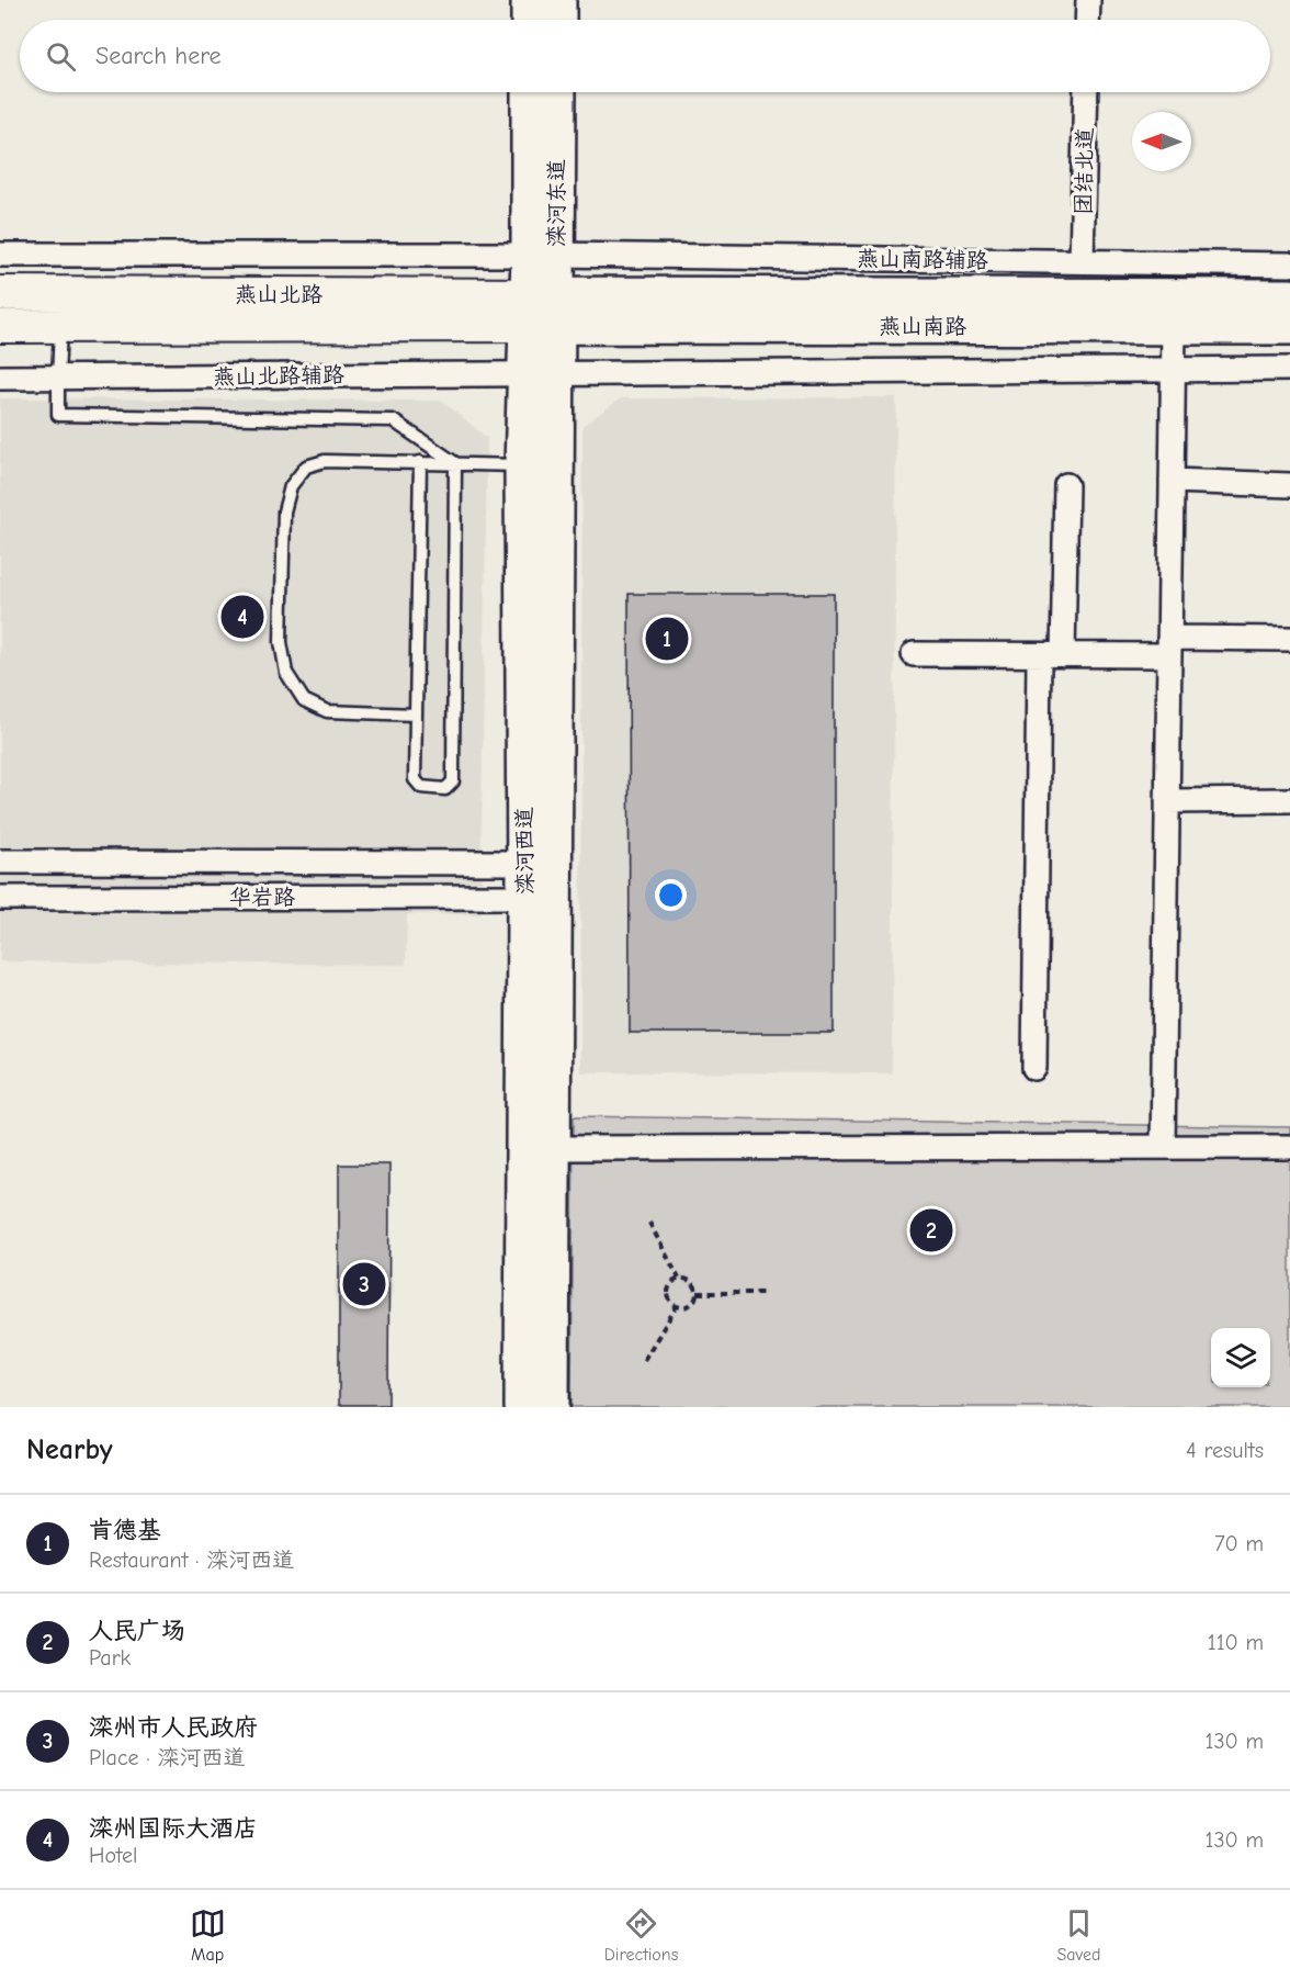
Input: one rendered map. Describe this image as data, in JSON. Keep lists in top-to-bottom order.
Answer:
{
  "streets": {
    "main road": [
      "滦河东道",
      "燕山北路",
      "燕山南路",
      "滦河西道"
    ],
    "street": [
      "团结北道",
      "燕山南路辅路",
      "燕山北路辅路",
      "华岩路"
    ]
  },
  "crossings": [
    ["团结北道", "燕山南路辅路"],
    ["滦河东道", "燕山南路辅路"],
    ["滦河东道", "燕山北路"],
    ["滦河东道", "燕山南路"],
    ["滦河东道", "滦河西道"],
    ["燕山北路", "燕山南路"],
    ["燕山北路", "滦河西道"],
    ["燕山南路", "滦河西道"],
    ["燕山北路辅路", "滦河西道"],
    ["滦河西道", "华岩路"]
  ],
  "north": "left",
  "page": {
    "search": "Search here",
    "pins": [
      "4",
      "1",
      "2",
      "3"
    ],
    "heading": ["Nearby", "4 results"],
    "list": [
      {
        "mark": "1",
        "name": "肯德基",
        "note": "Restaurant · 滦河西道",
        "value": "70 m"
      },
      {
        "mark": "2",
        "name": "人民广场",
        "note": "Park",
        "value": "110 m"
      },
      {
        "mark": "3",
        "name": "滦州市人民政府",
        "note": "Place · 滦河西道",
        "value": "130 m"
      },
      {
        "mark": "4",
        "name": "滦州国际大酒店",
        "note": "Hotel",
        "value": "130 m"
      }
    ],
    "nav": ["Map", "Directions", "Saved"]
  }
}
